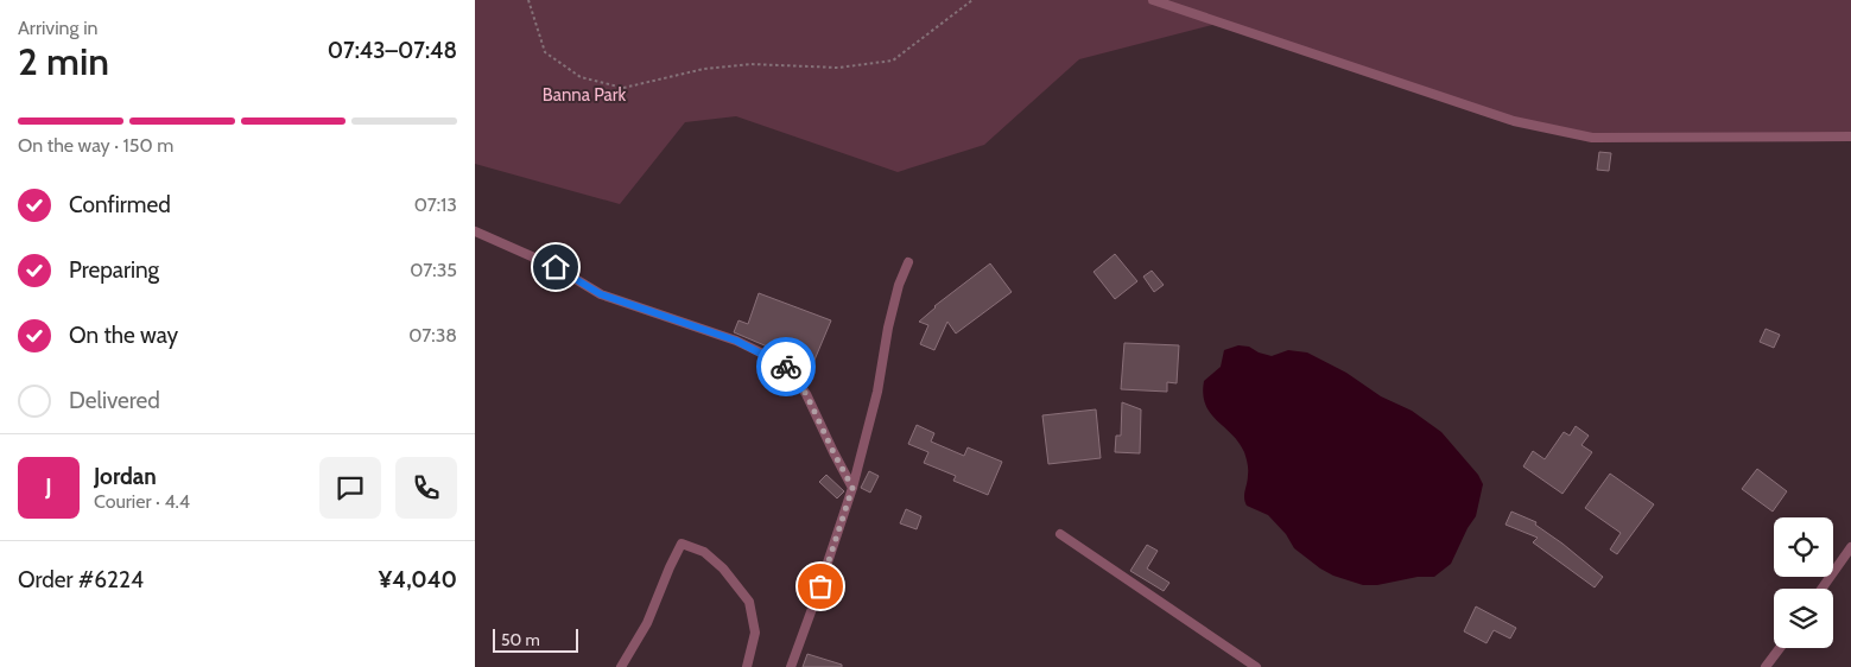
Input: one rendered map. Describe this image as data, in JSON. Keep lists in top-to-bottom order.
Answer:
{
  "parks": ["Banna Park"],
  "scale_bar": "50 m",
  "page": {
    "heading": ["2 min", "Arriving in", "07:43–07:48"],
    "panel": [
      "Jordan",
      "Courier · 4.4",
      "Order #6224",
      "¥4,040"
    ],
    "bar": "On the way · 150 m",
    "list": [
      ["Confirmed", "07:13"],
      ["Preparing", "07:35"],
      ["On the way", "07:38"],
      "Delivered"
    ],
    "round": "J",
    "scale": "50 m"
  }
}
